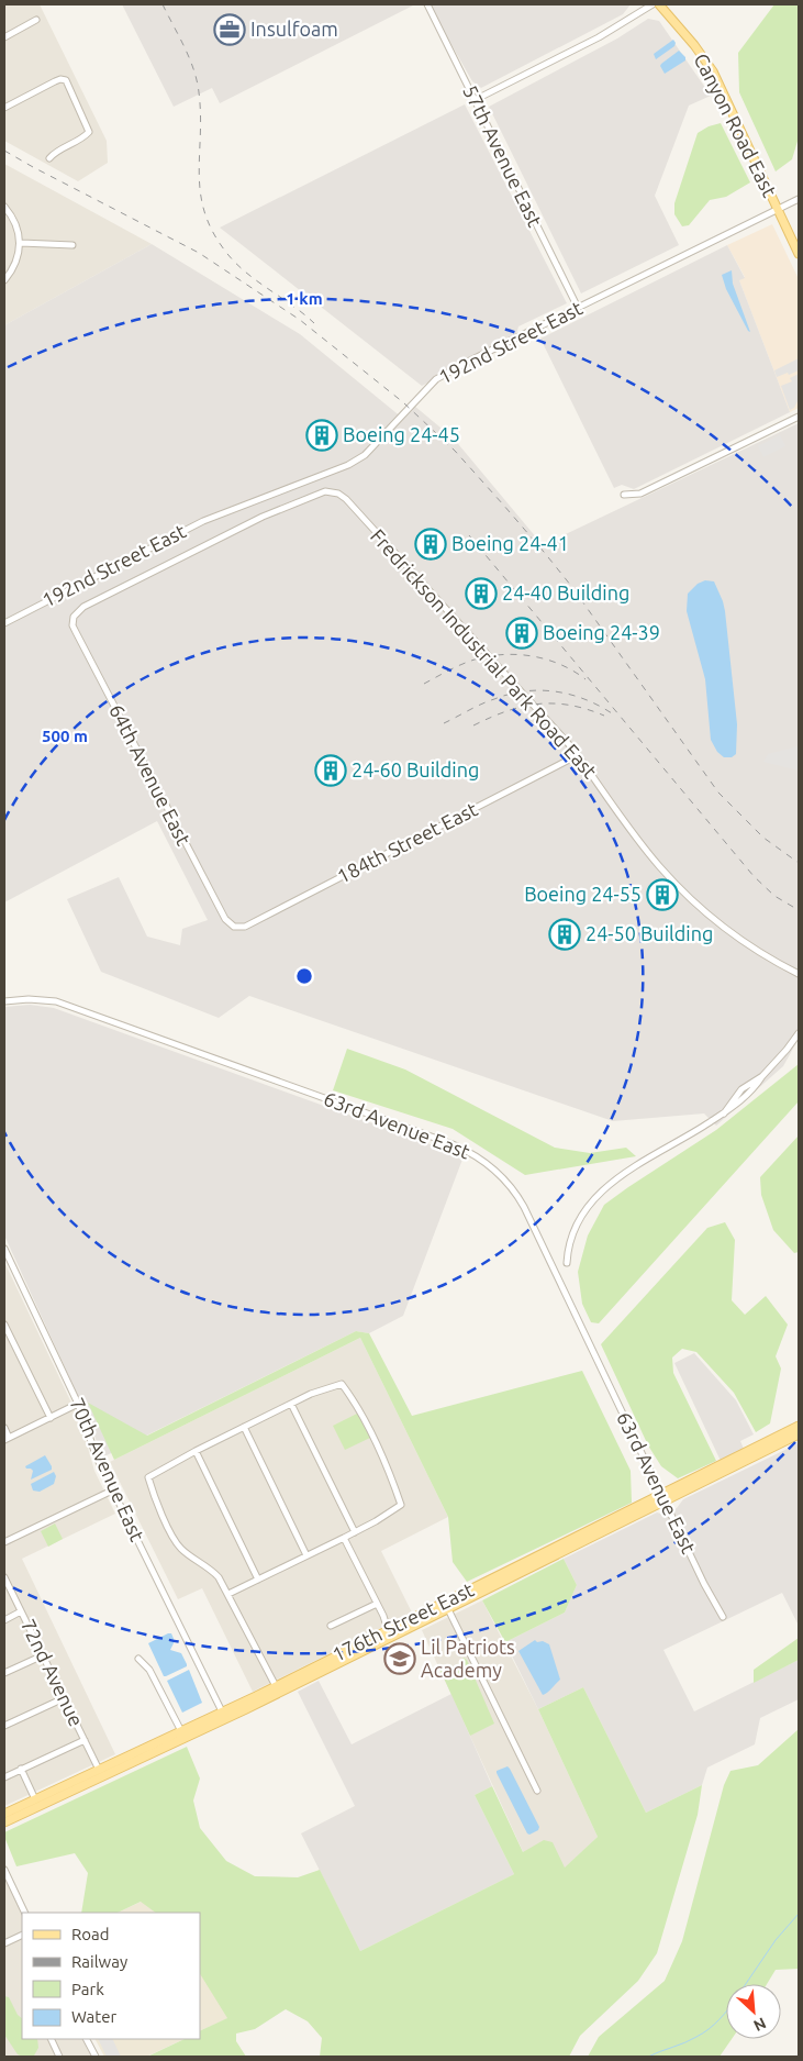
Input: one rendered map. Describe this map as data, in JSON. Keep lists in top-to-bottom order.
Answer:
{
  "streets": {
    "main road": ["Canyon Road East", "176th Street East"],
    "street": [
      "57th Avenue East",
      "192nd Street East",
      "Fredrickson Industrial Park Road East",
      "64th Avenue East",
      "184th Street East",
      "63rd Avenue East",
      "70th Avenue East",
      "72nd Avenue"
    ]
  },
  "crossings": [
    ["Canyon Road East", "192nd Street East"],
    ["57th Avenue East", "192nd Street East"],
    ["Fredrickson Industrial Park Road East", "64th Avenue East"],
    ["Fredrickson Industrial Park Road East", "184th Street East"],
    ["64th Avenue East", "184th Street East"],
    ["63rd Avenue East", "176th Street East"],
    ["70th Avenue East", "176th Street East"],
    ["176th Street East", "72nd Avenue"]
  ],
  "places": {
    "office": ["Insulfoam"],
    "building": [
      "Boeing 24-45",
      "Boeing 24-41",
      "24-40 Building",
      "Boeing 24-39",
      "24-60 Building",
      "Boeing 24-55",
      "24-50 Building"
    ],
    "school or university": ["Lil Patriots Academy"]
  },
  "legend": [
    "Road",
    "Railway",
    "Park",
    "Water"
  ],
  "north": "bottom right",
  "rings": ["1 km", "500 m"]
}
